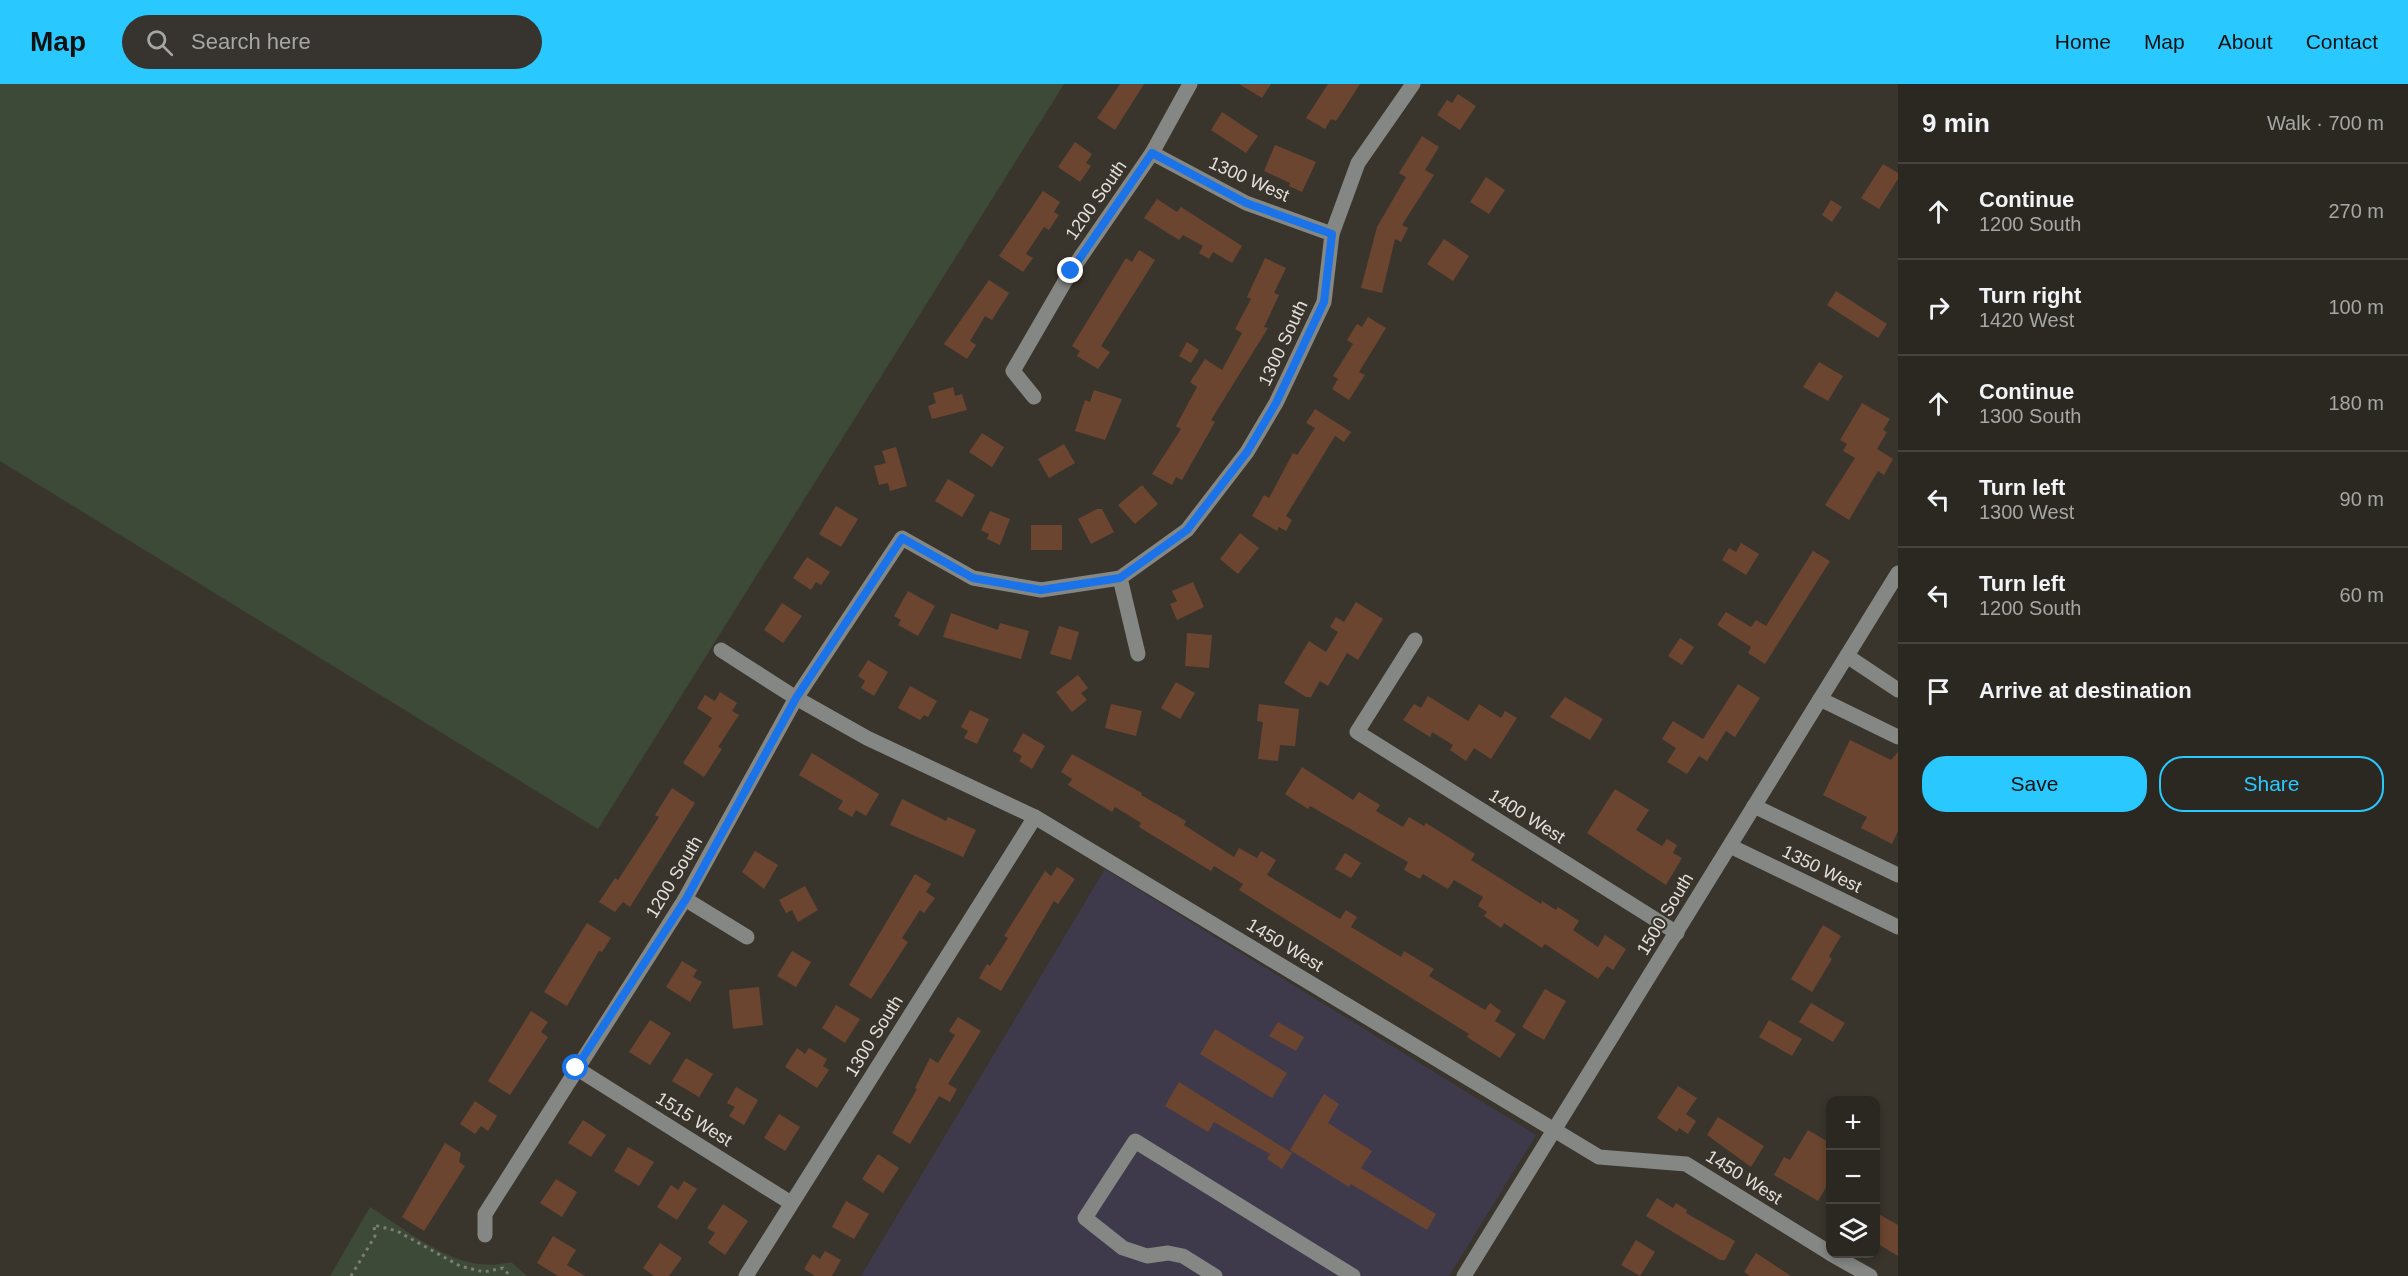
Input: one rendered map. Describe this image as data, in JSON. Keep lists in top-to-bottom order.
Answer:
{
  "streets": {
    "street": [
      "1300 West",
      "1200 South",
      "1300 South",
      "1400 West",
      "1350 West",
      "1500 South",
      "1450 West",
      "1515 West"
    ]
  },
  "crossings": [
    ["1300 West", "1200 South"],
    ["1300 West", "1300 South"],
    ["1200 South", "1300 South"],
    ["1200 South", "1450 West"],
    ["1200 South", "1515 West"],
    ["1300 South", "1450 West"],
    ["1300 South", "1515 West"],
    ["1400 West", "1500 South"],
    ["1350 West", "1500 South"],
    ["1500 South", "1450 West"]
  ],
  "page": {
    "header": "Map",
    "search": "Search here",
    "nav": [
      "Home",
      "Map",
      "About",
      "Contact"
    ],
    "heading": ["9 min", "Walk · 700 m"],
    "list": [
      ["Continue", "1200 South", "270 m"],
      ["Turn right", "1420 West", "100 m"],
      ["Continue", "1300 South", "180 m"],
      ["Turn left", "1300 West", "90 m"],
      ["Turn left", "1200 South", "60 m"],
      "Arrive at destination"
    ],
    "buttons": ["Save", "Share"],
    "map_buttons": ["+", "−"]
  }
}
